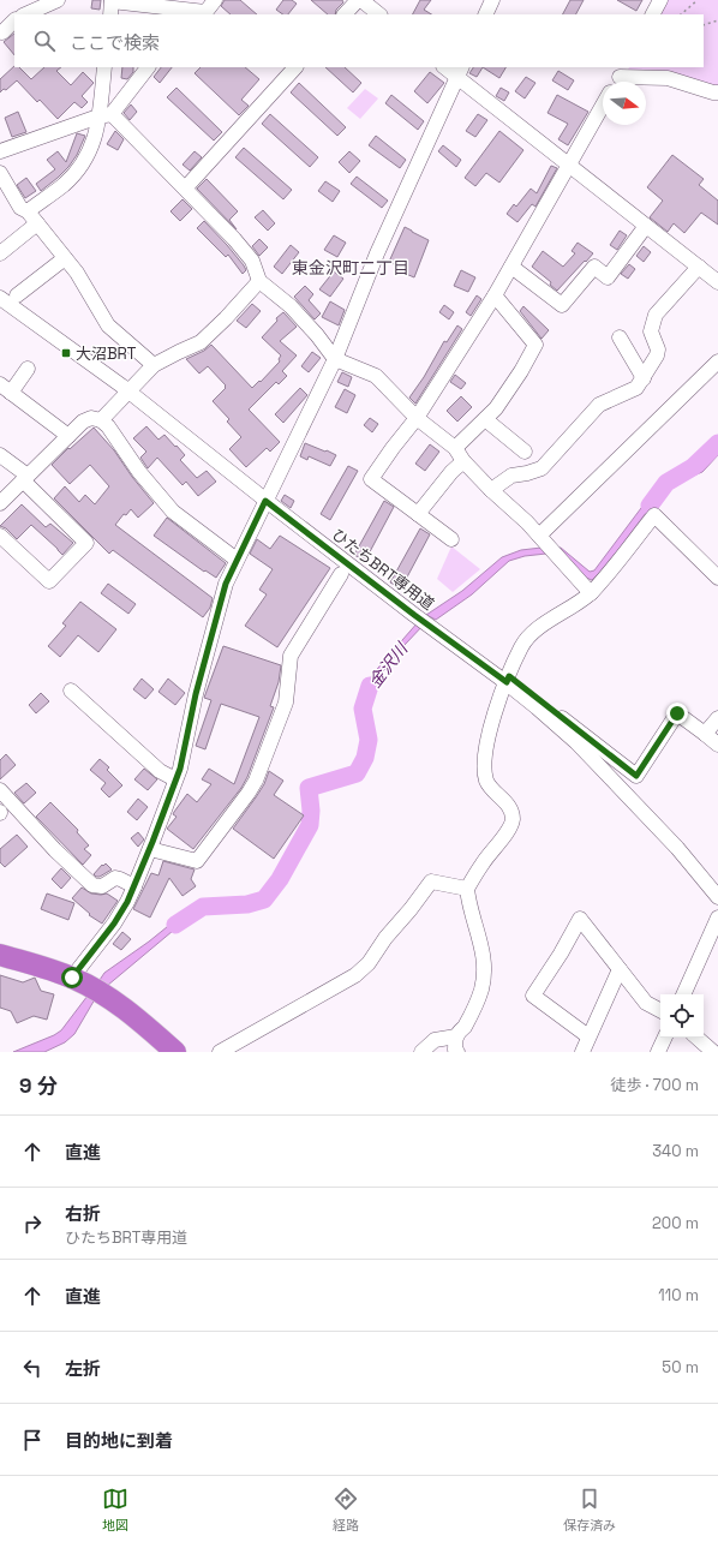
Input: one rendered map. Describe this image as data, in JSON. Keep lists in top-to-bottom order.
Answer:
{
  "streets": {
    "street": ["ひたちBRT専用道"]
  },
  "districts": ["東金沢町二丁目"],
  "water": ["金沢川"],
  "places": {
    "transit": ["大沼BRT"]
  },
  "north": "right",
  "page": {
    "search": "ここで検索",
    "heading": ["9 分", "徒歩 · 700 m"],
    "list": [
      ["直進", "340 m"],
      ["右折", "ひたちBRT専用道", "200 m"],
      ["直進", "110 m"],
      ["左折", "50 m"],
      "目的地に到着"
    ],
    "nav": ["地図", "経路", "保存済み"]
  }
}
